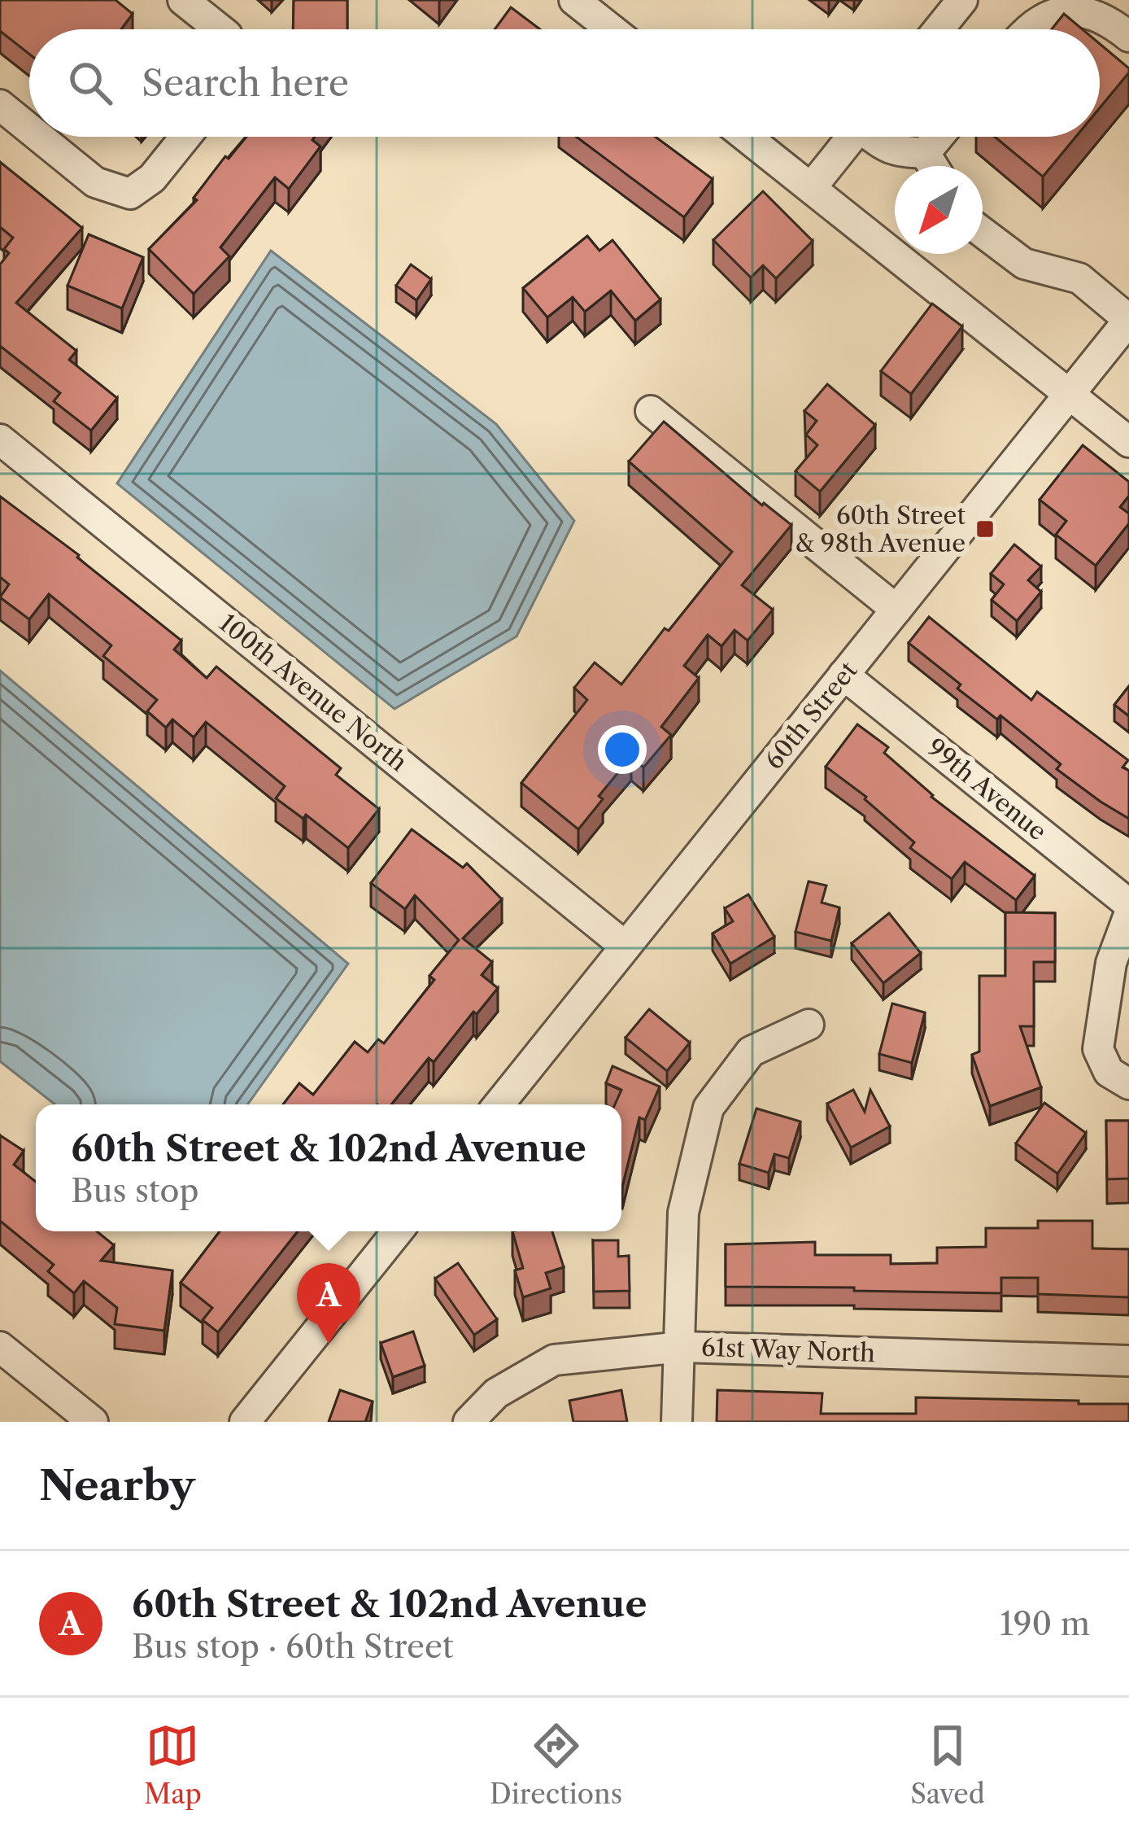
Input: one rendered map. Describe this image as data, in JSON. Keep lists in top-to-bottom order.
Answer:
{
  "streets": {
    "street": [
      "100th Avenue North",
      "60th Street",
      "99th Avenue",
      "61st Way North"
    ]
  },
  "crossings": [
    ["100th Avenue North", "60th Street"],
    ["60th Street", "99th Avenue"]
  ],
  "places": {
    "transit": ["60th Street & 98th Avenue"]
  },
  "north": "bottom left",
  "page": {
    "search": "Search here",
    "popup": ["60th Street & 102nd Avenue", "Bus stop"],
    "pins": "A",
    "heading": "Nearby",
    "list": [
      {
        "mark": "A",
        "name": "60th Street & 102nd Avenue",
        "note": "Bus stop · 60th Street",
        "value": "190 m"
      }
    ],
    "nav": ["Map", "Directions", "Saved"]
  }
}
